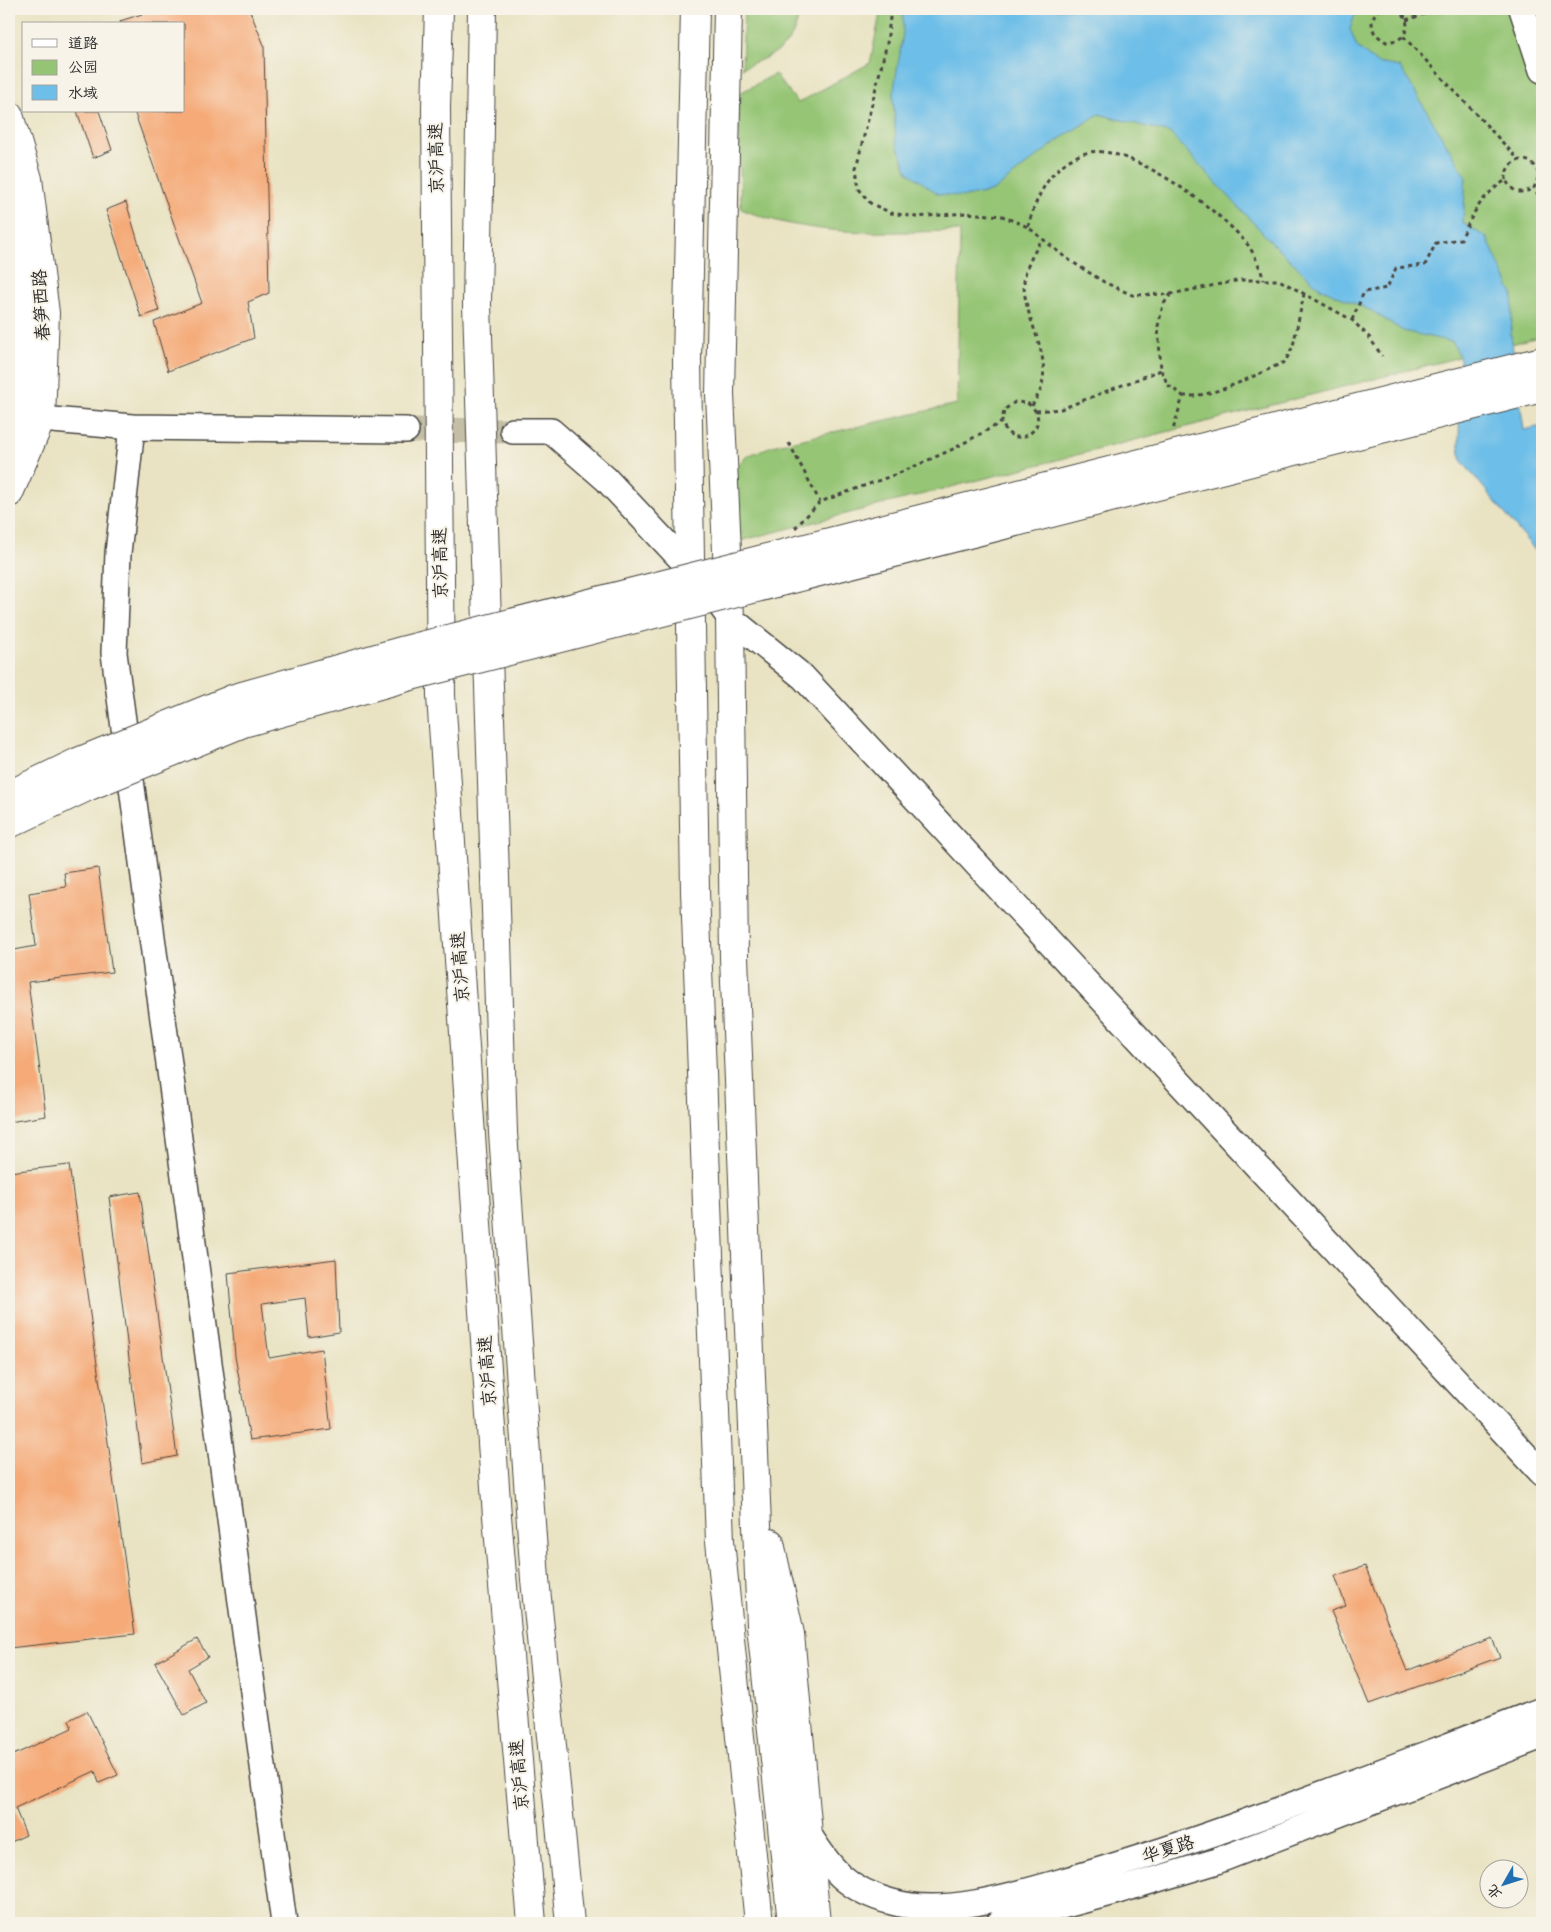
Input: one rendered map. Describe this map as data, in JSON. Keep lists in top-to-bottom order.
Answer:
{
  "streets": {
    "main road": ["京沪高速", "春笋西路"],
    "street": ["华夏路"]
  },
  "legend": ["道路", "公园", "水域"],
  "north": "bottom left"
}
